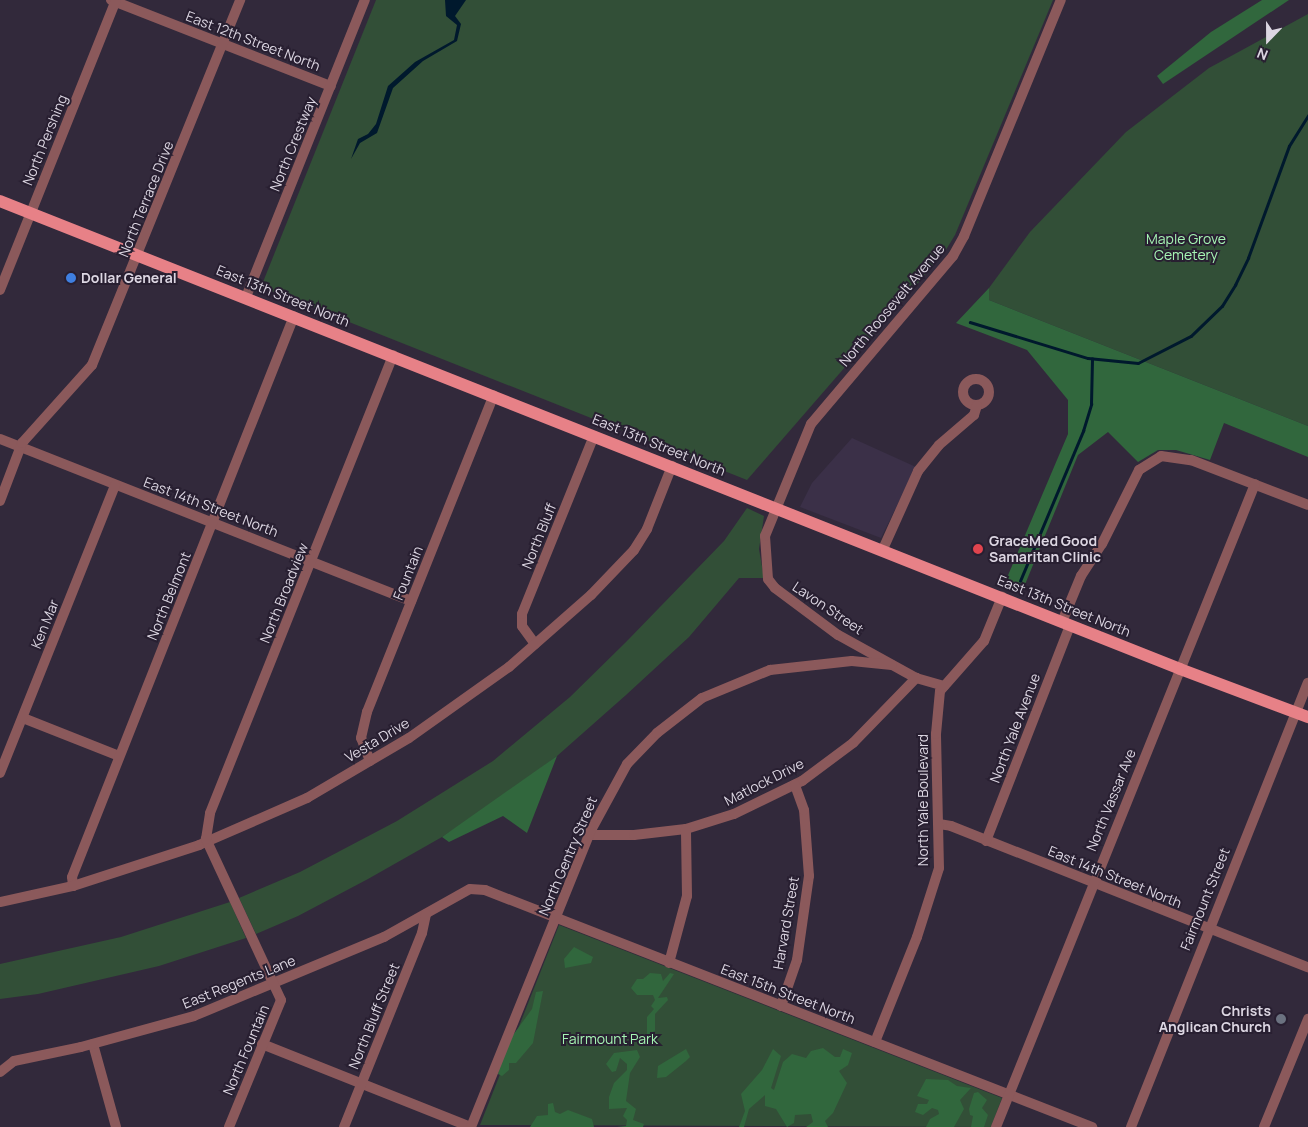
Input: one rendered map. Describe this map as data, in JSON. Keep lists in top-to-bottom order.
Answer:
{
  "streets": {
    "main road": ["East 13th Street North"],
    "street": [
      "East 12th Street North",
      "North Pershing",
      "North Crestway",
      "North Terrace Drive",
      "North Roosevelt Avenue",
      "East 14th Street North",
      "North Bluff",
      "Fountain",
      "North Broadview",
      "North Belmont",
      "Lavon Street",
      "Ken Mar",
      "North Yale Avenue",
      "Vesta Drive",
      "Matlock Drive",
      "North Yale Boulevard",
      "North Vassar Ave",
      "North Gentry Street",
      "Fairmount Street",
      "Harvard Street",
      "East Regents Lane",
      "East 15th Street North",
      "North Bluff Street",
      "North Fountain"
    ]
  },
  "crossings": [
    ["East 12th Street North", "North Pershing"],
    ["East 12th Street North", "North Crestway"],
    ["East 12th Street North", "North Terrace Drive"],
    ["North Pershing", "East 13th Street North"],
    ["North Crestway", "East 13th Street North"],
    ["North Terrace Drive", "East 13th Street North"],
    ["North Terrace Drive", "East 14th Street North"],
    ["East 13th Street North", "North Roosevelt Avenue"],
    ["East 13th Street North", "North Bluff"],
    ["East 13th Street North", "Fountain"],
    ["East 13th Street North", "North Broadview"],
    ["East 13th Street North", "North Belmont"],
    ["East 13th Street North", "Lavon Street"],
    ["East 13th Street North", "North Yale Avenue"],
    ["East 13th Street North", "Vesta Drive"],
    ["East 13th Street North", "North Vassar Ave"],
    ["East 13th Street North", "Fairmount Street"],
    ["North Roosevelt Avenue", "Lavon Street"],
    ["East 14th Street North", "Fountain"],
    ["East 14th Street North", "North Broadview"],
    ["East 14th Street North", "North Belmont"],
    ["East 14th Street North", "Ken Mar"],
    ["East 14th Street North", "North Yale Avenue"],
    ["East 14th Street North", "North Yale Boulevard"],
    ["East 14th Street North", "North Vassar Ave"],
    ["East 14th Street North", "Fairmount Street"],
    ["North Bluff", "Vesta Drive"],
    ["Fountain", "Vesta Drive"],
    ["North Broadview", "Vesta Drive"],
    ["North Broadview", "North Fountain"],
    ["North Belmont", "Vesta Drive"],
    ["Lavon Street", "Matlock Drive"],
    ["Lavon Street", "North Yale Boulevard"],
    ["Lavon Street", "North Gentry Street"],
    ["North Yale Avenue", "North Vassar Ave"],
    ["Vesta Drive", "North Fountain"],
    ["Matlock Drive", "North Gentry Street"],
    ["Matlock Drive", "Harvard Street"],
    ["North Yale Boulevard", "East 15th Street North"],
    ["North Vassar Ave", "East 15th Street North"],
    ["North Gentry Street", "East 15th Street North"],
    ["Harvard Street", "East 15th Street North"],
    ["East Regents Lane", "East 15th Street North"],
    ["East Regents Lane", "North Bluff Street"],
    ["East Regents Lane", "North Fountain"]
  ],
  "parks": ["Maple Grove Cemetery", "Fairmount Park"],
  "places": ["Dollar General", "GraceMed Good Samaritan Clinic", "Christs Anglican Church"],
  "north": "bottom"
}
